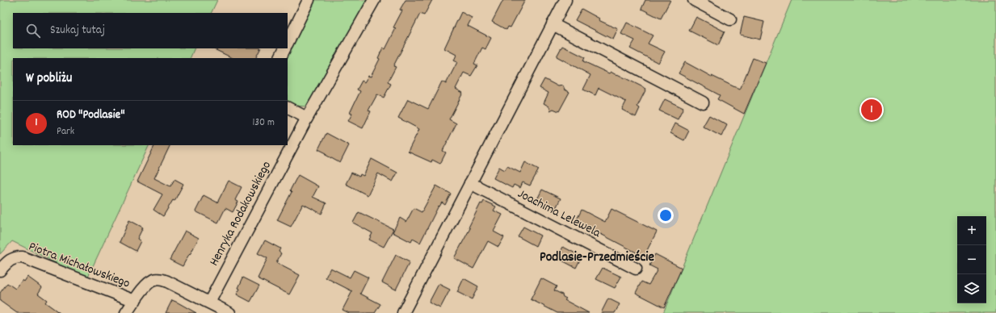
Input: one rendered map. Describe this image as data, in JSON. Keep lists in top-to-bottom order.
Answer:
{
  "streets": {
    "street": ["Henryka Rodakowskiego", "Joachima Lelewela", "Piotra Michałowskiego"]
  },
  "crossings": [
    ["Henryka Rodakowskiego", "Piotra Michałowskiego"]
  ],
  "districts": ["Podlasie-Przedmieście"],
  "page": {
    "search": "Szukaj tutaj",
    "heading": "W pobliżu",
    "pins": "1",
    "list": [
      {
        "mark": "1",
        "name": "ROD \"Podlasie\"",
        "note": "Park",
        "value": "130 m"
      }
    ],
    "map_buttons": ["+", "−"]
  }
}
